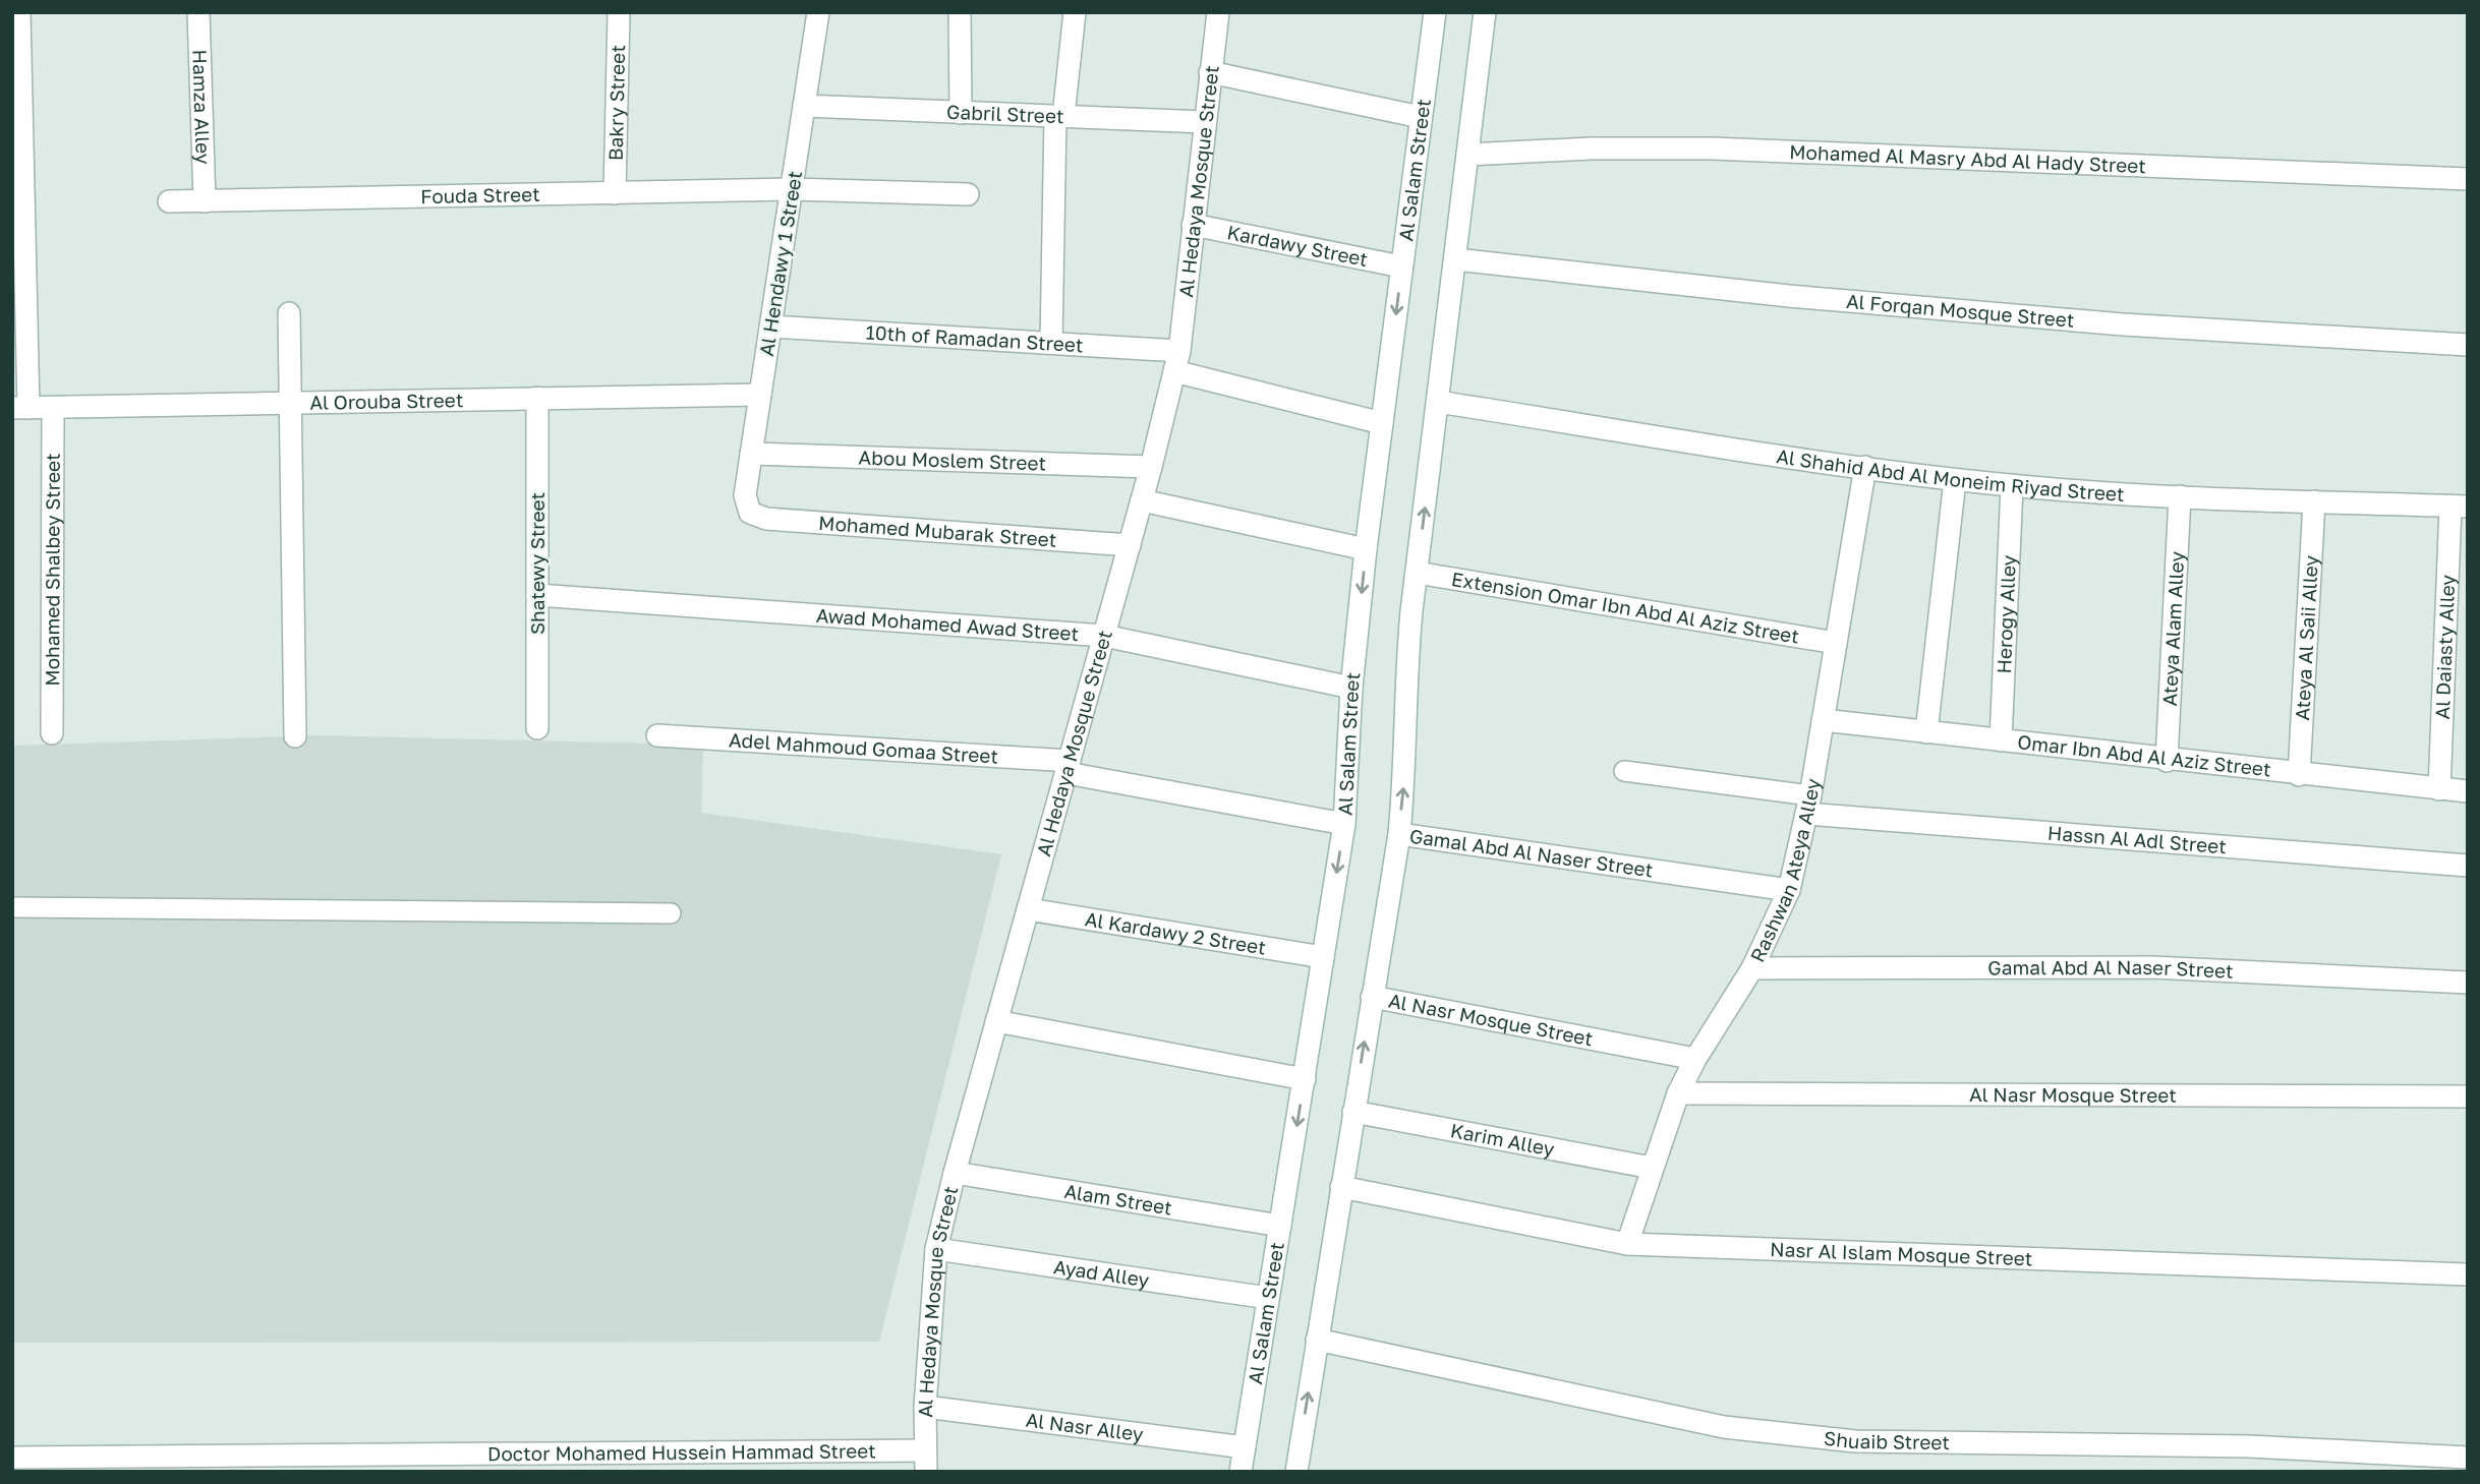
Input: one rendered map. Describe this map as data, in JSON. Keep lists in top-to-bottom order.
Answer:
{
  "streets": {
    "street": [
      "Bakry Street",
      "Hamza Alley",
      "Gabril Street",
      "Mohamed Al Masry Abd Al Hady Street",
      "Al Salam Street",
      "Al Hedaya Mosque Street",
      "Fouda Street",
      "Kardawy Street",
      "Al Hendawy 1 Street",
      "Al Forqan Mosque Street",
      "10th of Ramadan Street",
      "Al Orouba Street",
      "Abou Moslem Street",
      "Al Shahid Abd Al Moneim Riyad Street",
      "Mohamed Mubarak Street",
      "Shatewy Street",
      "Mohamed Shalbey Street",
      "Extension Omar Ibn Abd Al Aziz Street",
      "Herogy Alley",
      "Awad Mohamed Awad Street",
      "Ateya Alam Alley",
      "Ateya Al Saii Alley",
      "Al Daiasty Alley",
      "Adel Mahmoud Gomaa Street",
      "Omar Ibn Abd Al Aziz Street",
      "Hassn Al Adl Street",
      "Gamal Abd Al Naser Street",
      "Rashwan Ateya Alley",
      "Al Kardawy 2 Street",
      "Al Nasr Mosque Street",
      "Karim Alley",
      "Alam Street",
      "Nasr Al Islam Mosque Street",
      "Ayad Alley",
      "Al Nasr Alley",
      "Shuaib Street",
      "Doctor Mohamed Hussein Hammad Street"
    ]
  },
  "crossings": [
    ["Bakry Street", "Fouda Street"],
    ["Hamza Alley", "Fouda Street"],
    ["Gabril Street", "Al Hedaya Mosque Street"],
    ["Gabril Street", "Al Hendawy 1 Street"],
    ["Al Salam Street", "Kardawy Street"],
    ["Al Salam Street", "10th of Ramadan Street"],
    ["Al Salam Street", "Awad Mohamed Awad Street"],
    ["Al Salam Street", "Adel Mahmoud Gomaa Street"],
    ["Al Salam Street", "Al Kardawy 2 Street"],
    ["Al Salam Street", "Alam Street"],
    ["Al Salam Street", "Ayad Alley"],
    ["Al Salam Street", "Al Nasr Alley"],
    ["Al Hedaya Mosque Street", "Kardawy Street"],
    ["Al Hedaya Mosque Street", "10th of Ramadan Street"],
    ["Al Hedaya Mosque Street", "Abou Moslem Street"],
    ["Al Hedaya Mosque Street", "Mohamed Mubarak Street"],
    ["Al Hedaya Mosque Street", "Awad Mohamed Awad Street"],
    ["Al Hedaya Mosque Street", "Adel Mahmoud Gomaa Street"],
    ["Al Hedaya Mosque Street", "Al Kardawy 2 Street"],
    ["Al Hedaya Mosque Street", "Alam Street"],
    ["Al Hedaya Mosque Street", "Ayad Alley"],
    ["Al Hedaya Mosque Street", "Al Nasr Alley"],
    ["Al Hedaya Mosque Street", "Doctor Mohamed Hussein Hammad Street"],
    ["Fouda Street", "Al Hendawy 1 Street"],
    ["Al Hendawy 1 Street", "10th of Ramadan Street"],
    ["Al Hendawy 1 Street", "Al Orouba Street"],
    ["Al Hendawy 1 Street", "Abou Moslem Street"],
    ["Al Hendawy 1 Street", "Mohamed Mubarak Street"],
    ["Al Orouba Street", "Shatewy Street"],
    ["Al Orouba Street", "Mohamed Shalbey Street"],
    ["Al Shahid Abd Al Moneim Riyad Street", "Herogy Alley"],
    ["Al Shahid Abd Al Moneim Riyad Street", "Ateya Alam Alley"],
    ["Al Shahid Abd Al Moneim Riyad Street", "Ateya Al Saii Alley"],
    ["Al Shahid Abd Al Moneim Riyad Street", "Al Daiasty Alley"],
    ["Al Shahid Abd Al Moneim Riyad Street", "Rashwan Ateya Alley"],
    ["Shatewy Street", "Awad Mohamed Awad Street"],
    ["Extension Omar Ibn Abd Al Aziz Street", "Rashwan Ateya Alley"],
    ["Herogy Alley", "Omar Ibn Abd Al Aziz Street"],
    ["Ateya Alam Alley", "Omar Ibn Abd Al Aziz Street"],
    ["Ateya Al Saii Alley", "Omar Ibn Abd Al Aziz Street"],
    ["Al Daiasty Alley", "Omar Ibn Abd Al Aziz Street"],
    ["Omar Ibn Abd Al Aziz Street", "Rashwan Ateya Alley"],
    ["Hassn Al Adl Street", "Rashwan Ateya Alley"],
    ["Gamal Abd Al Naser Street", "Rashwan Ateya Alley"],
    ["Rashwan Ateya Alley", "Al Nasr Mosque Street"],
    ["Rashwan Ateya Alley", "Karim Alley"],
    ["Rashwan Ateya Alley", "Nasr Al Islam Mosque Street"]
  ]
}
